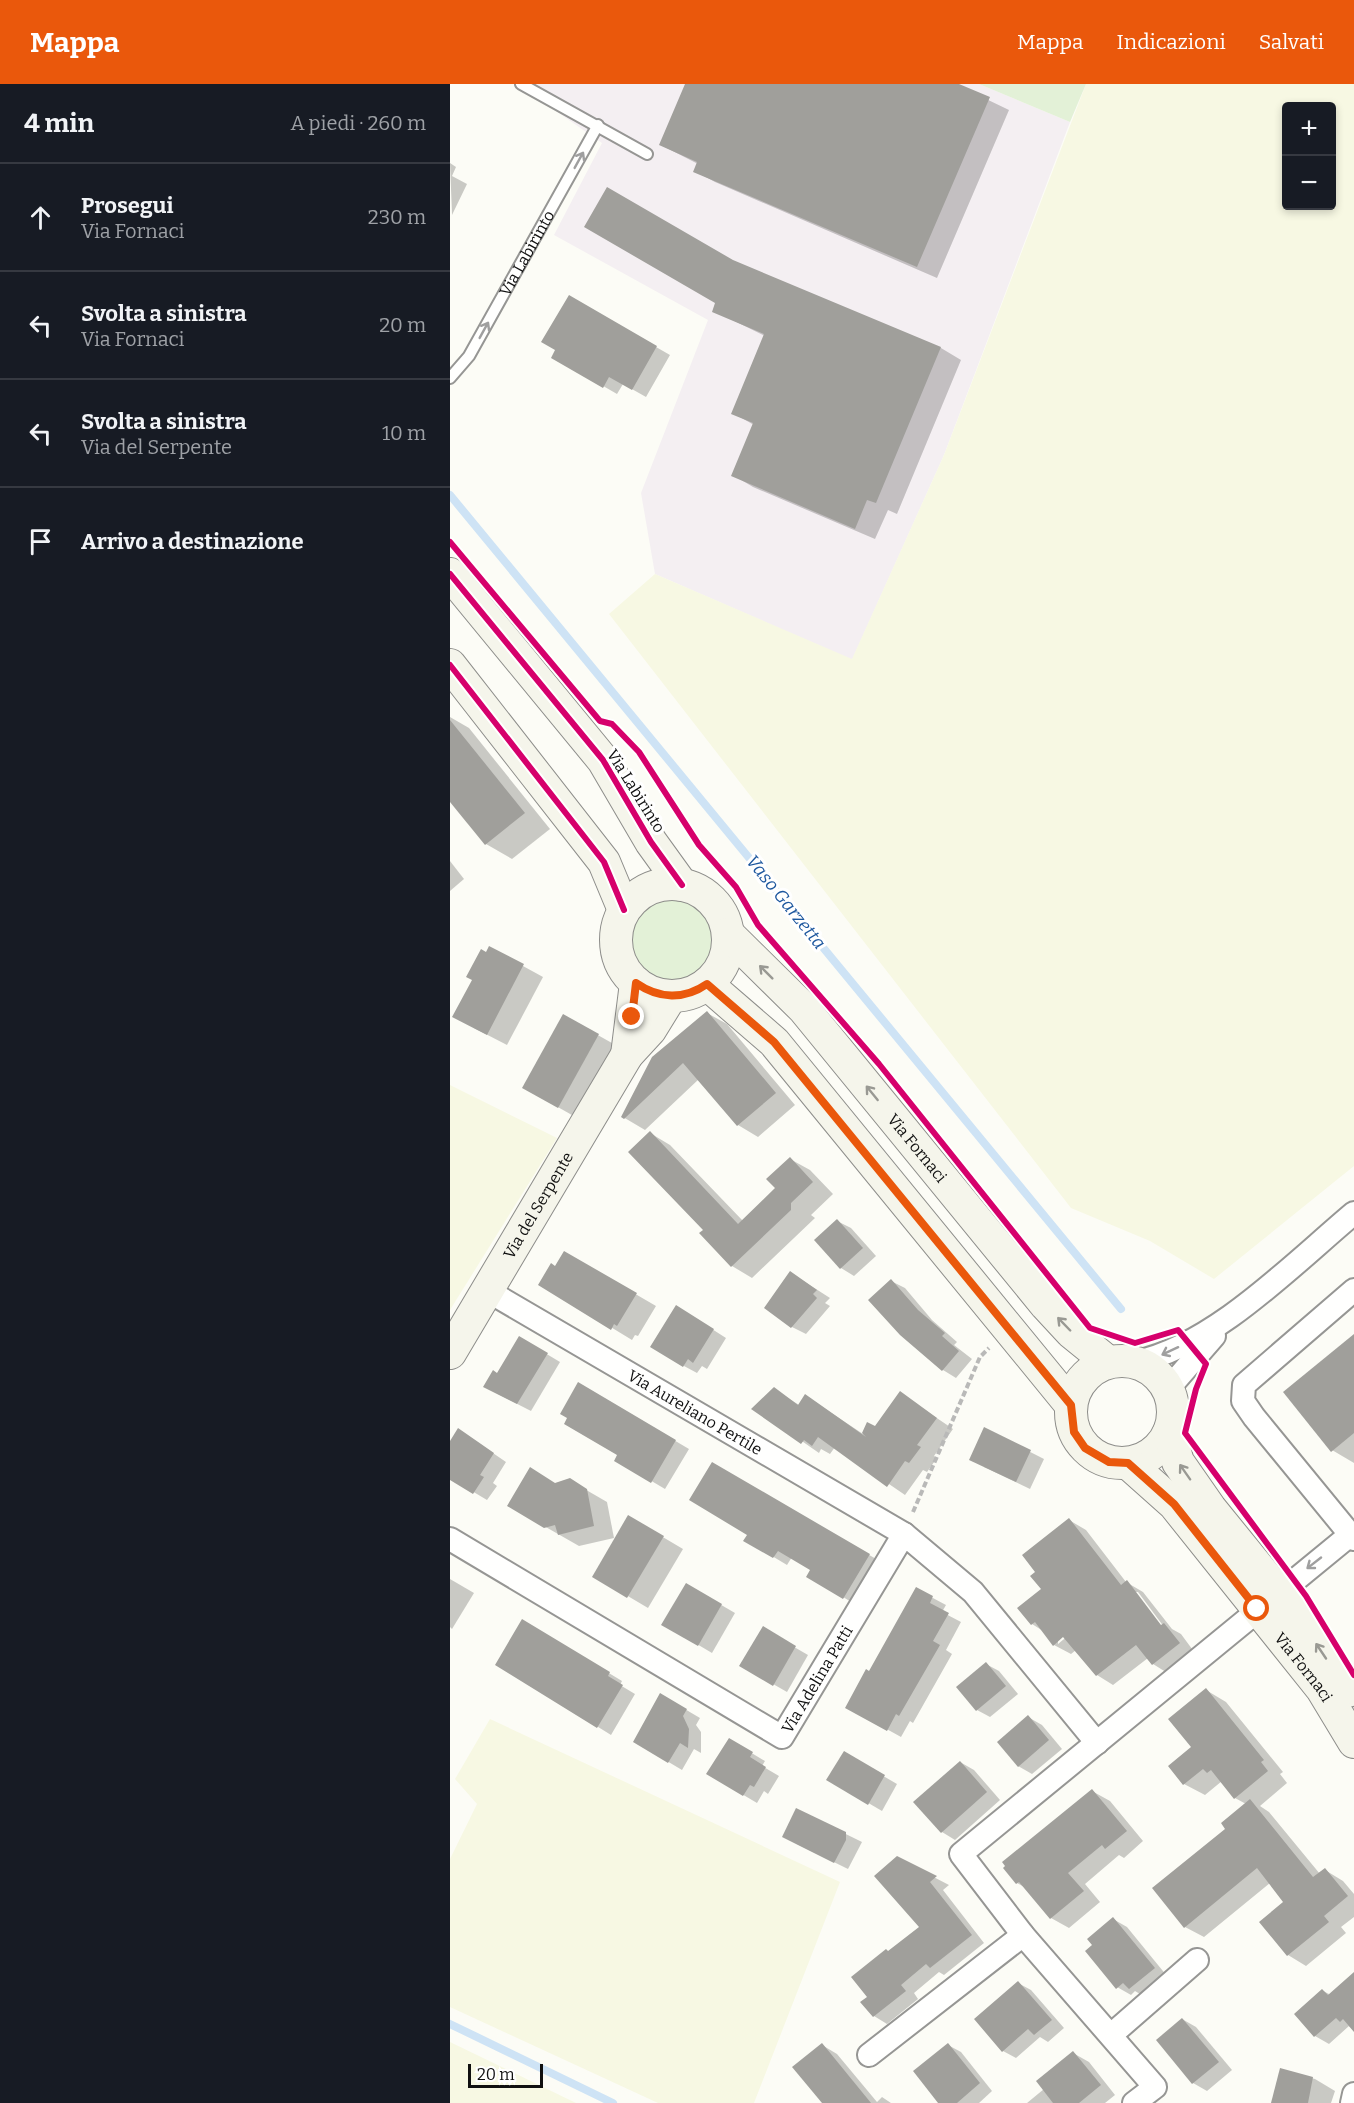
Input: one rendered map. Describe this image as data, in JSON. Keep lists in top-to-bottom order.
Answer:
{
  "streets": {
    "street": [
      "Via Labirinto",
      "Via Fornaci",
      "Via del Serpente",
      "Via Aureliano Pertile",
      "Via Adelina Patti"
    ]
  },
  "crossings": [
    ["Via Labirinto", "Via Fornaci"],
    ["Via Labirinto", "Via del Serpente"],
    ["Via Fornaci", "Via del Serpente"],
    ["Via del Serpente", "Via Aureliano Pertile"],
    ["Via Aureliano Pertile", "Via Adelina Patti"]
  ],
  "one_way": ["Via Labirinto"],
  "water": ["Vaso Garzetta"],
  "scale_bar": "20 m",
  "page": {
    "header": "Mappa",
    "nav": ["Mappa", "Indicazioni", "Salvati"],
    "heading": ["4 min", "A piedi · 260 m"],
    "map_buttons": ["+", "−"],
    "list": [
      ["Prosegui", "Via Fornaci", "230 m"],
      ["Svolta a sinistra", "Via Fornaci", "20 m"],
      ["Svolta a sinistra", "Via del Serpente", "10 m"],
      "Arrivo a destinazione"
    ],
    "scale": "20 m"
  }
}
